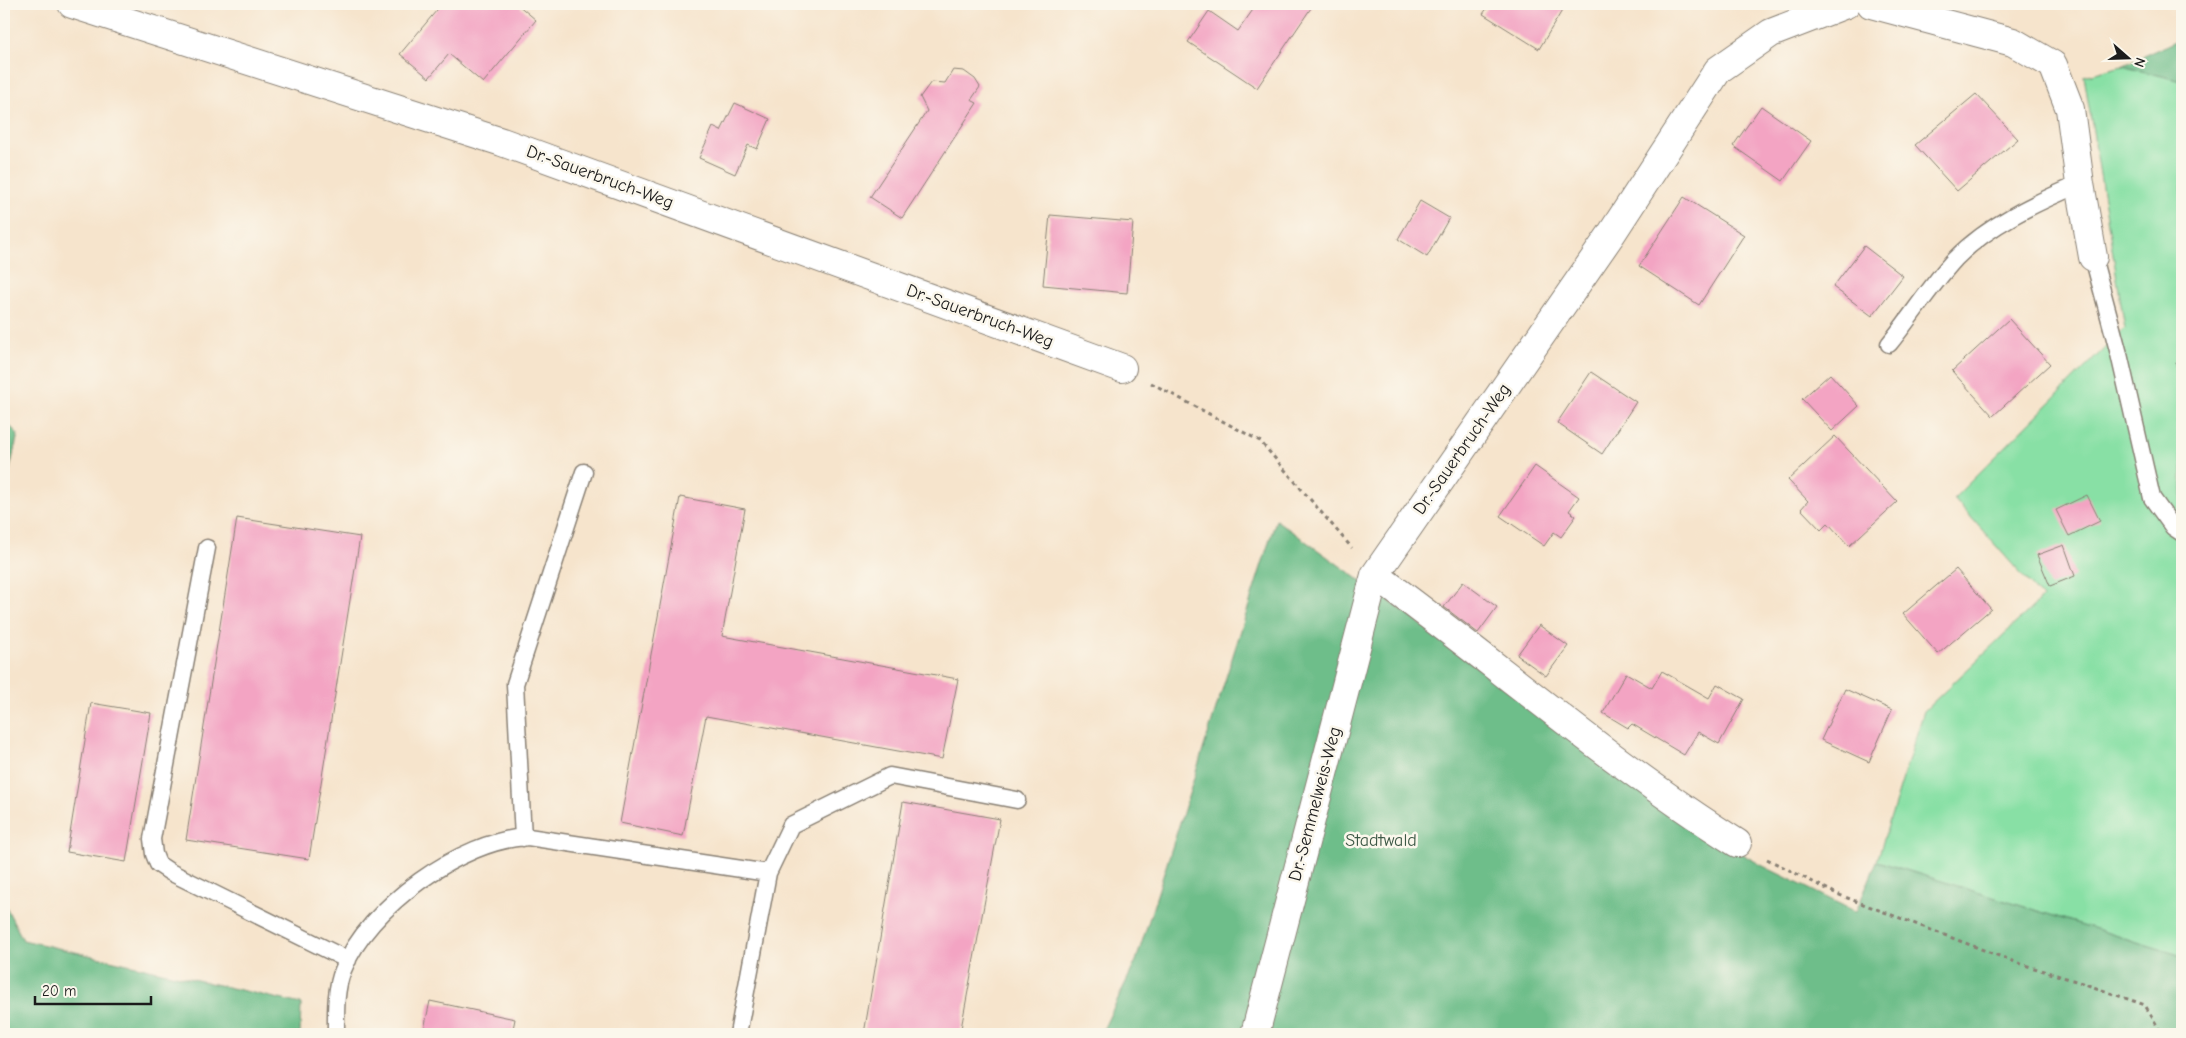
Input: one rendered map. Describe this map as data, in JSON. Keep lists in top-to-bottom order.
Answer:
{
  "streets": {
    "street": ["Dr.-Sauerbruch-Weg", "Dr.-Semmelweis-Weg"]
  },
  "crossings": [
    ["Dr.-Sauerbruch-Weg", "Dr.-Semmelweis-Weg"]
  ],
  "parks": ["Stadtwald"],
  "scale_bar": "20 m",
  "north": "right"
}
